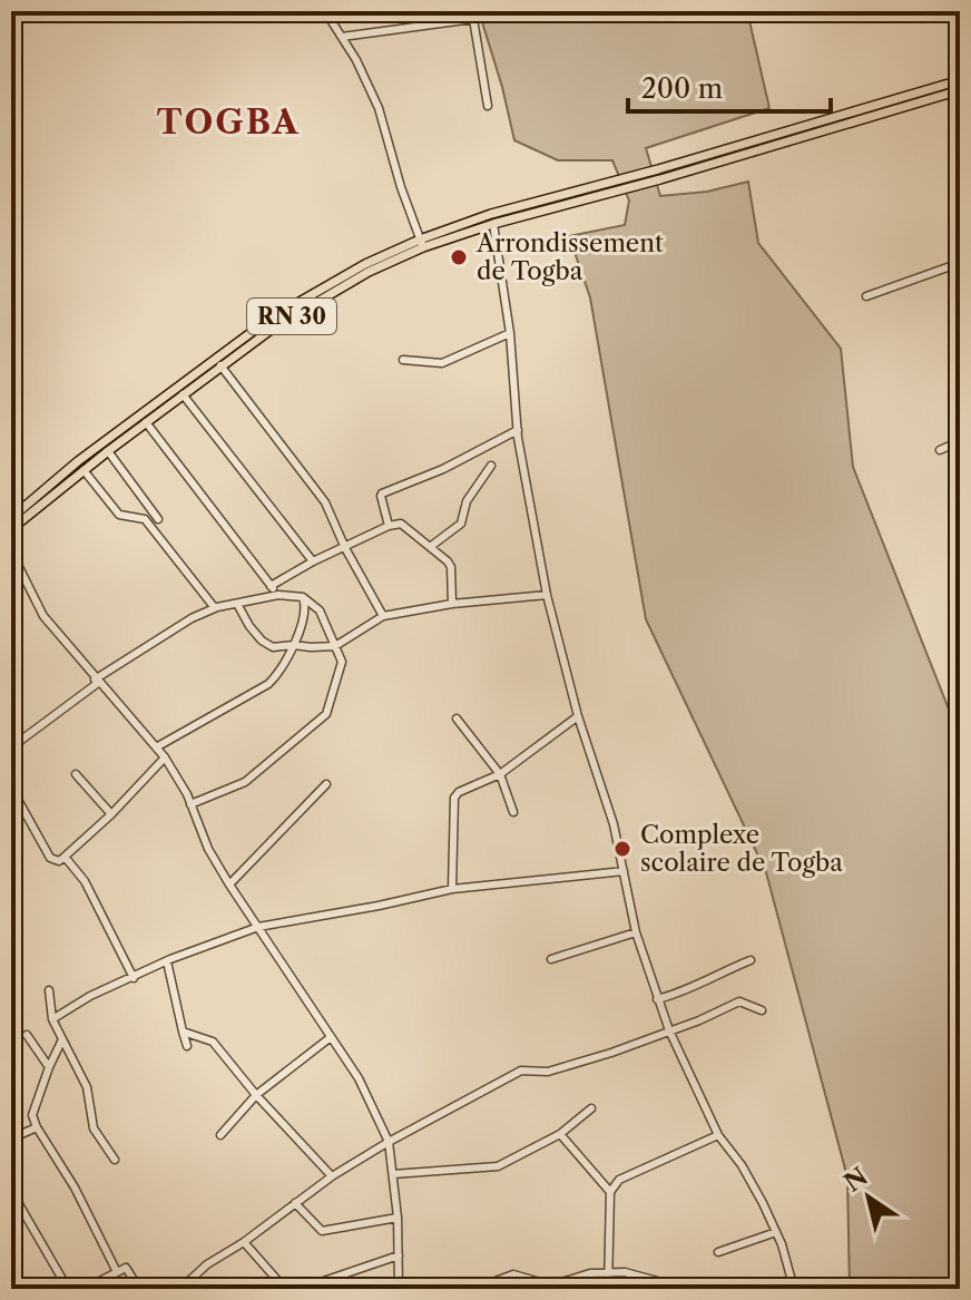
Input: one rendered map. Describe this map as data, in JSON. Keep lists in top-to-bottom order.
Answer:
{
  "streets": {
    "main road": ["RN 30"]
  },
  "districts": ["TOGBA"],
  "places": ["Arrondissement de Togba", "Complexe scolaire de Togba"],
  "scale_bar": "200 m",
  "north": "top left"
}
